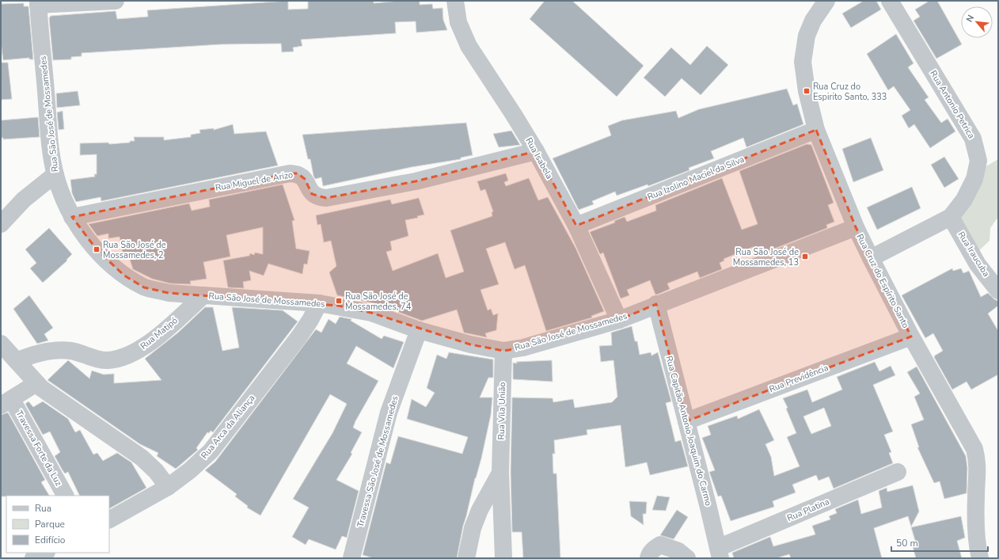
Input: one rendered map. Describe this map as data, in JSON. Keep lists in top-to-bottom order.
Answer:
{
  "streets": {
    "street": [
      "Rua Antonio Petrica",
      "Rua São José de Mossamedes",
      "Rua Isabela",
      "Rua Izolino Maciel da Silva",
      "Rua Miguel de Arizo",
      "Rua Iraucuba",
      "Rua Cruz do Espírito Santo",
      "Rua Matipó",
      "Rua Previdência",
      "Rua Vila União",
      "Rua Arca da Aliança",
      "Rua Capitão Antonio Joaquim do Carmo",
      "Travessa Forte da Luz",
      "Travessa São José de Mossamedes",
      "Rua Platina"
    ]
  },
  "crossings": [
    ["Rua Antonio Petrica", "Rua Iraucuba"],
    ["Rua Antonio Petrica", "Rua Cruz do Espírito Santo"],
    ["Rua São José de Mossamedes", "Rua Isabela"],
    ["Rua São José de Mossamedes", "Rua Miguel de Arizo"],
    ["Rua São José de Mossamedes", "Rua Cruz do Espírito Santo"],
    ["Rua São José de Mossamedes", "Rua Matipó"],
    ["Rua São José de Mossamedes", "Rua Vila União"],
    ["Rua São José de Mossamedes", "Rua Arca da Aliança"],
    ["Rua São José de Mossamedes", "Rua Capitão Antonio Joaquim do Carmo"],
    ["Rua São José de Mossamedes", "Travessa São José de Mossamedes"],
    ["Rua Isabela", "Rua Izolino Maciel da Silva"],
    ["Rua Isabela", "Rua Miguel de Arizo"],
    ["Rua Izolino Maciel da Silva", "Rua Cruz do Espírito Santo"],
    ["Rua Cruz do Espírito Santo", "Rua Previdência"],
    ["Rua Previdência", "Rua Capitão Antonio Joaquim do Carmo"],
    ["Rua Capitão Antonio Joaquim do Carmo", "Rua Platina"]
  ],
  "places": {
    "transit": [
      "Rua Cruz do Espirito Santo, 333",
      "Rua São José de Mossamedes, 2",
      "Rua São José de Mossamedes, 13",
      "Rua São José de Mossamedes, 74"
    ]
  },
  "legend": ["Rua", "Parque", "Edifício"],
  "scale_bar": "50 m",
  "north": "top left"
}
